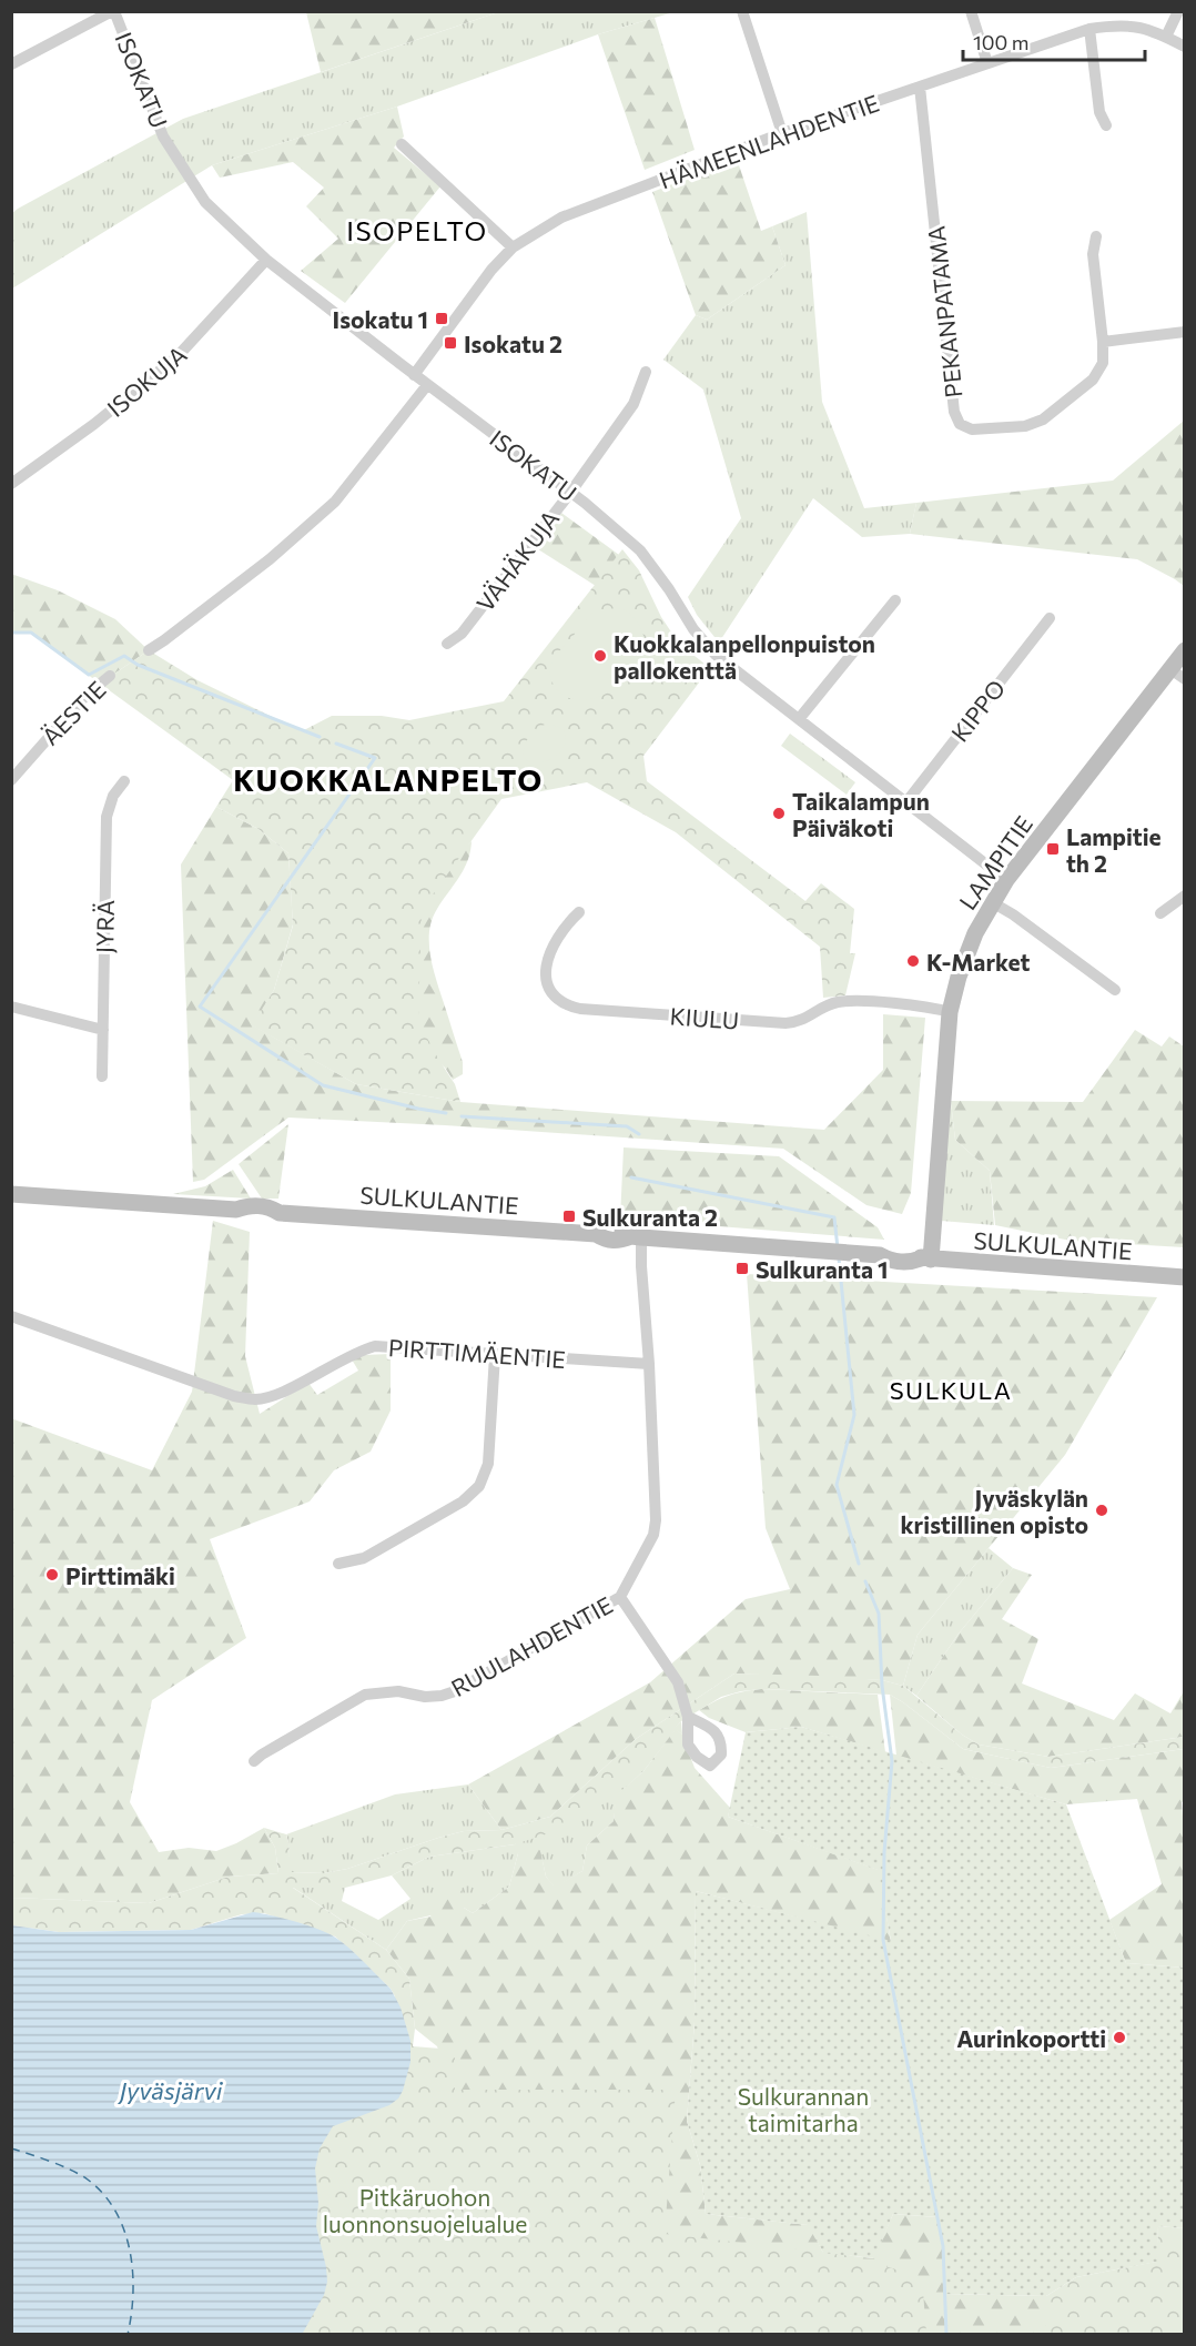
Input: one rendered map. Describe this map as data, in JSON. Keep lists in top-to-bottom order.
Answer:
{
  "streets": {
    "main road": ["LAMPITIE", "SULKULANTIE"],
    "street": [
      "ISOKATU",
      "HÄMEENLAHDENTIE",
      "PEKANPATAMA",
      "ISOKUJA",
      "VÄHÄKUJA",
      "KIPPO",
      "ÄESTIE",
      "JYRÄ",
      "KIULU",
      "PIRTTIMÄENTIE",
      "RUULAHDENTIE"
    ]
  },
  "crossings": [
    ["ISOKATU", "HÄMEENLAHDENTIE"],
    ["ISOKATU", "ISOKUJA"],
    ["ISOKATU", "VÄHÄKUJA"],
    ["ISOKATU", "KIPPO"],
    ["ISOKATU", "LAMPITIE"],
    ["HÄMEENLAHDENTIE", "PEKANPATAMA"],
    ["LAMPITIE", "KIULU"],
    ["LAMPITIE", "SULKULANTIE"],
    ["SULKULANTIE", "RUULAHDENTIE"],
    ["PIRTTIMÄENTIE", "RUULAHDENTIE"]
  ],
  "districts": ["ISOPELTO", "KUOKKALANPELTO", "SULKULA"],
  "water": ["Jyväsjärvi"],
  "parks": ["Sulkurannan taimitarha", "Pitkäruohon luonnonsuojelualue"],
  "places": {
    "transit": [
      "Isokatu 1",
      "Isokatu 2",
      "Lampitie th 2",
      "Sulkuranta 2",
      "Sulkuranta 1"
    ],
    "other": [
      "Kuokkalanpellonpuiston pallokenttä",
      "Taikalampun Päiväkoti",
      "K-Market",
      "Jyväskylän kristillinen opisto",
      "Pirttimäki",
      "Aurinkoportti"
    ]
  },
  "scale_bar": "100 m"
}
